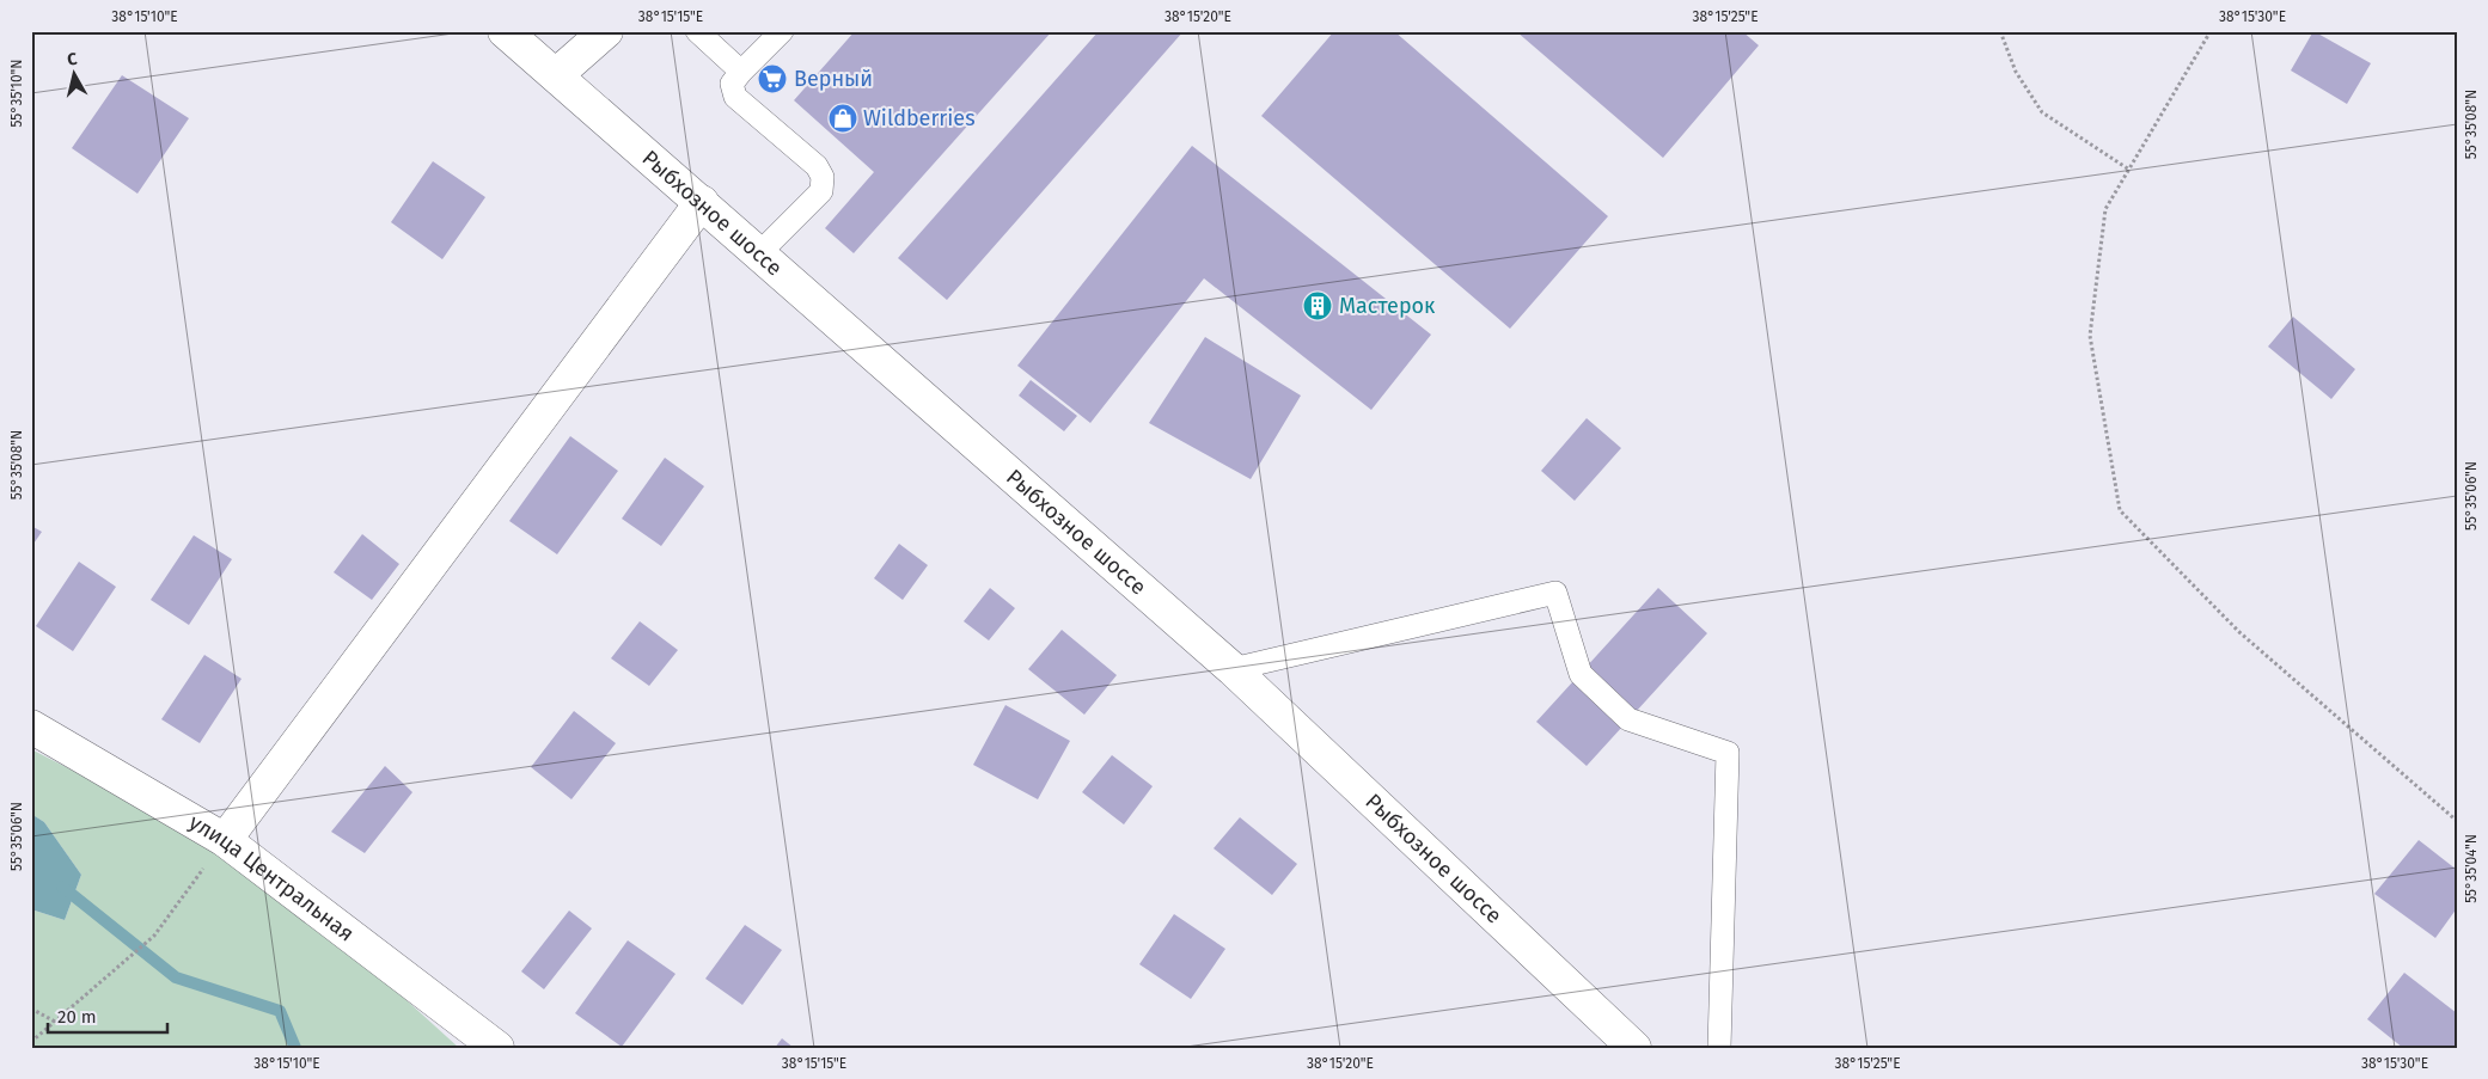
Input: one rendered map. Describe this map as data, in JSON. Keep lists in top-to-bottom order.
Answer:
{
  "streets": {
    "main road": ["Рыбхозное шоссе", "улица Центральная"]
  },
  "places": {
    "supermarket": ["Верный"],
    "shop": ["Wildberries"],
    "building": ["Мастерок"]
  },
  "scale_bar": "20 m",
  "north": "top",
  "coordinates": [
    "38°15'10\"E",
    "38°15'15\"E",
    "38°15'20\"E",
    "38°15'25\"E",
    "38°15'30\"E",
    "55°35'10\"N",
    "55°35'08\"N",
    "55°35'06\"N",
    "55°35'04\"N"
  ]
}
